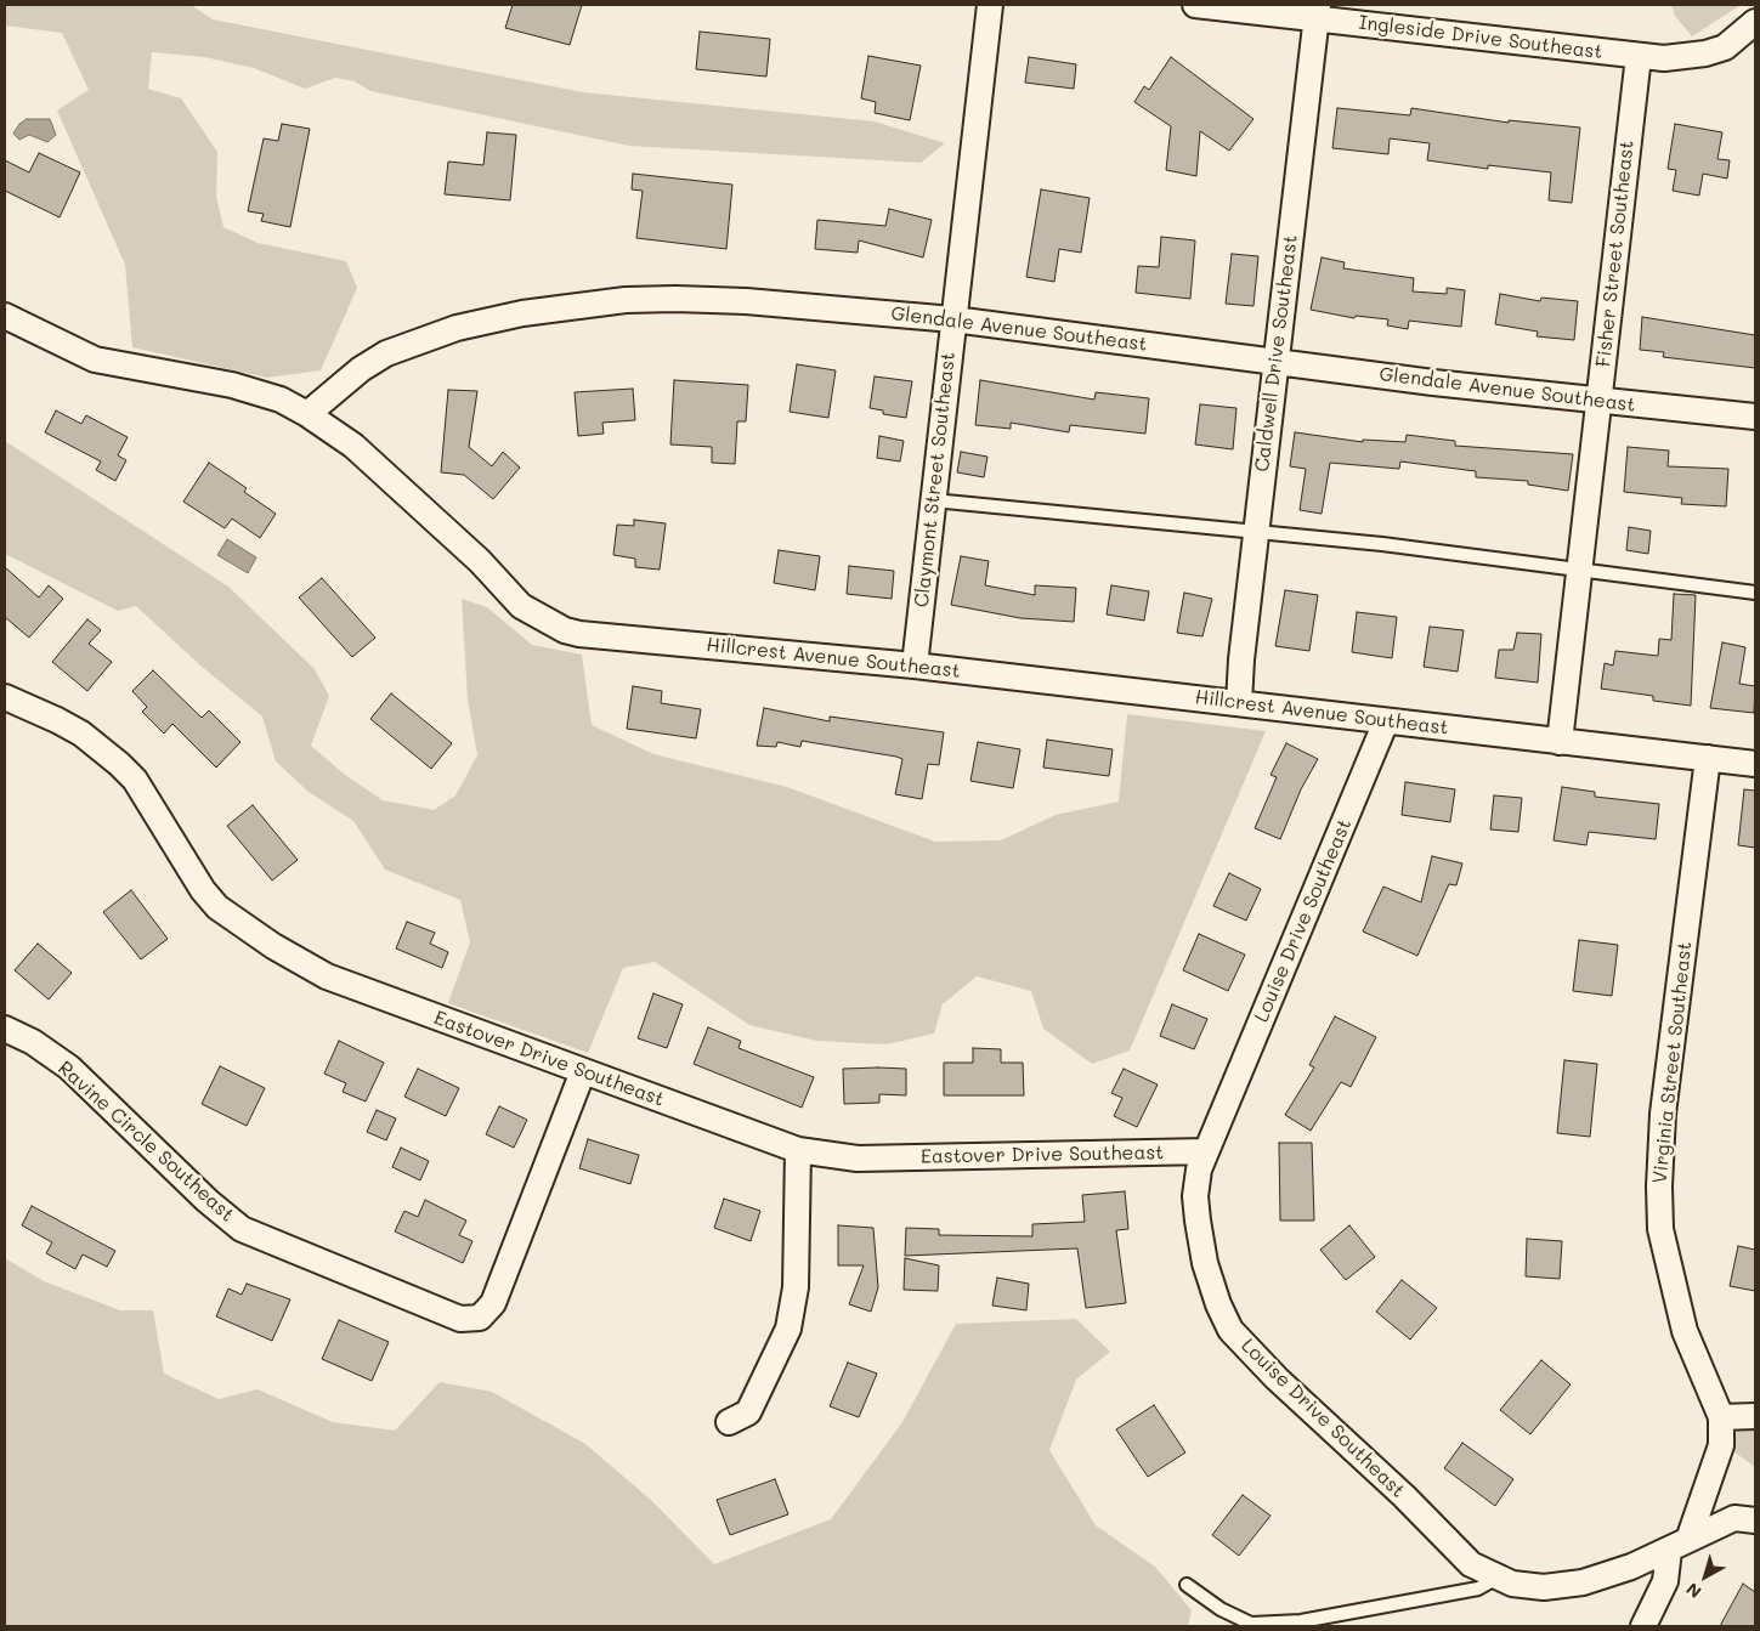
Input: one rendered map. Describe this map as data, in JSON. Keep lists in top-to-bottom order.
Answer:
{
  "streets": {
    "street": [
      "Ingleside Drive Southeast",
      "Fisher Street Southeast",
      "Glendale Avenue Southeast",
      "Caldwell Drive Southeast",
      "Claymont Street Southeast",
      "Hillcrest Avenue Southeast",
      "Louise Drive Southeast",
      "Eastover Drive Southeast",
      "Virginia Street Southeast",
      "Ravine Circle Southeast"
    ]
  },
  "crossings": [
    ["Ingleside Drive Southeast", "Fisher Street Southeast"],
    ["Ingleside Drive Southeast", "Caldwell Drive Southeast"],
    ["Fisher Street Southeast", "Glendale Avenue Southeast"],
    ["Fisher Street Southeast", "Hillcrest Avenue Southeast"],
    ["Glendale Avenue Southeast", "Caldwell Drive Southeast"],
    ["Glendale Avenue Southeast", "Claymont Street Southeast"],
    ["Glendale Avenue Southeast", "Hillcrest Avenue Southeast"],
    ["Caldwell Drive Southeast", "Hillcrest Avenue Southeast"],
    ["Claymont Street Southeast", "Hillcrest Avenue Southeast"],
    ["Hillcrest Avenue Southeast", "Louise Drive Southeast"],
    ["Hillcrest Avenue Southeast", "Virginia Street Southeast"],
    ["Louise Drive Southeast", "Eastover Drive Southeast"],
    ["Louise Drive Southeast", "Virginia Street Southeast"],
    ["Eastover Drive Southeast", "Ravine Circle Southeast"]
  ],
  "north": "bottom left"
}
